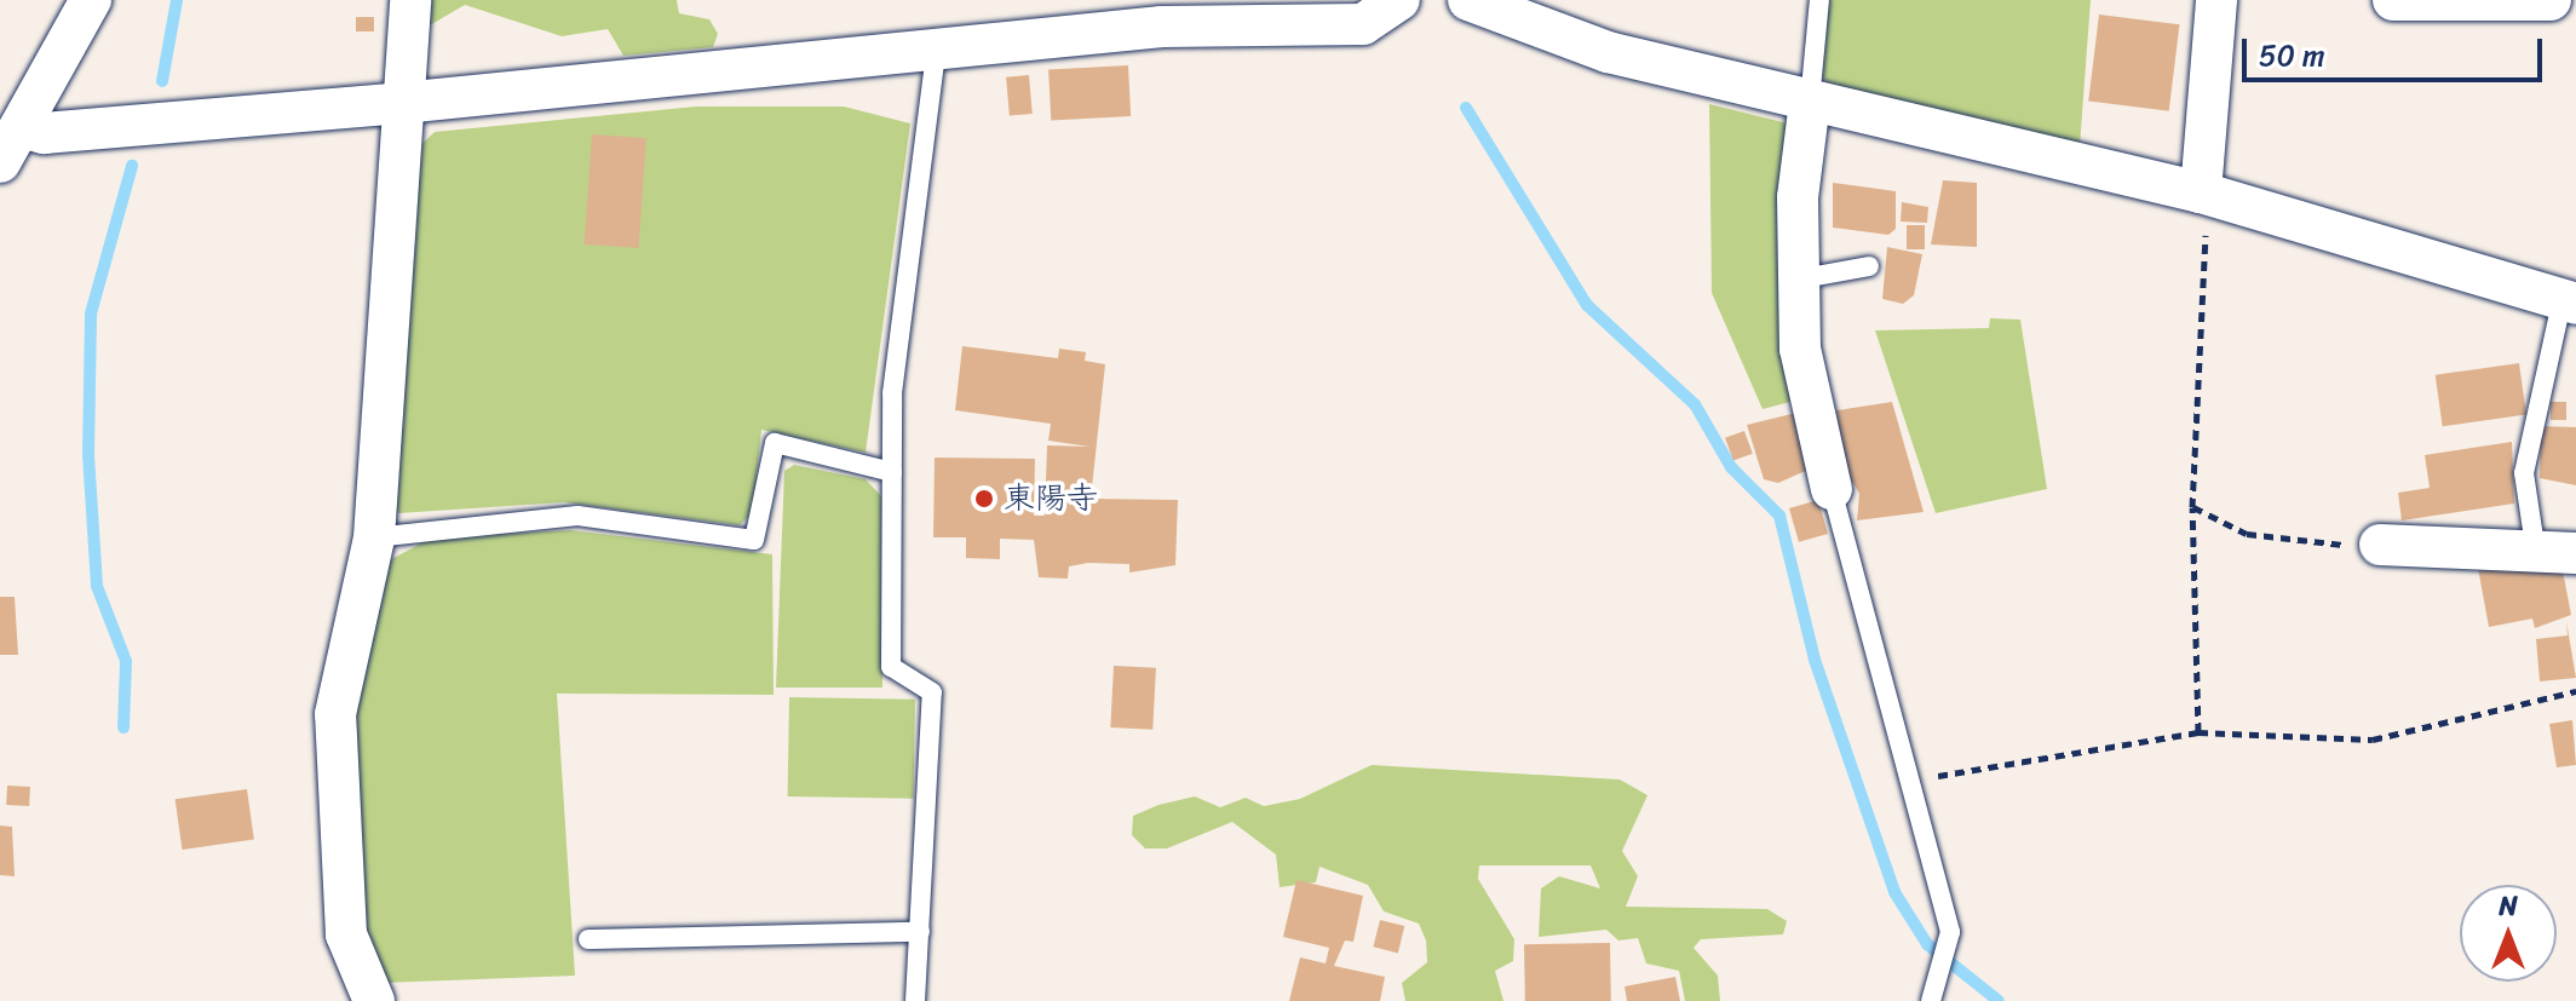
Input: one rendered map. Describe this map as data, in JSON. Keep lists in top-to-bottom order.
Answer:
{
  "places": ["東陽寺"],
  "scale_bar": "50 m",
  "north": "top"
}
